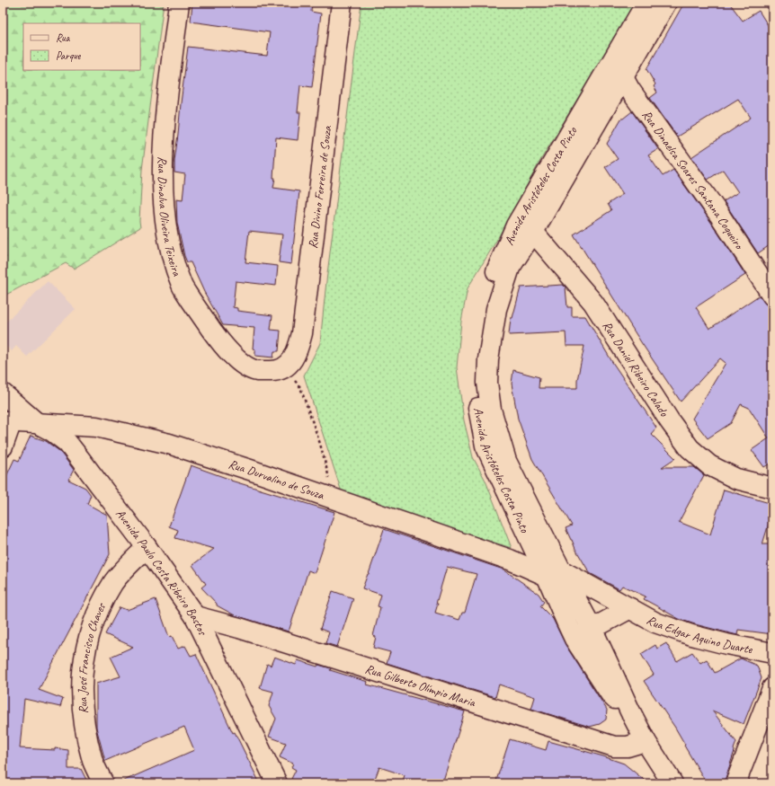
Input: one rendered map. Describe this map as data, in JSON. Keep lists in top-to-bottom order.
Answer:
{
  "streets": {
    "street": [
      "Rua Dinaelsa Soares Santana Coqueiro",
      "Avenida Aristóteles Costa Pinto",
      "Rua Divino Ferreira de Souza",
      "Rua Dinalva Oliveira Teixeira",
      "Rua Daniel Ribeiro Calado",
      "Rua Durvalino de Souza",
      "Avenida Paulo Costa Ribeiro Bastos",
      "Rua Edgar Aquino Duarte",
      "Rua José Francisco Chaves",
      "Rua Gilberto Olímpio Maria"
    ]
  },
  "crossings": [
    ["Rua Dinaelsa Soares Santana Coqueiro", "Avenida Aristóteles Costa Pinto"],
    ["Avenida Aristóteles Costa Pinto", "Rua Daniel Ribeiro Calado"],
    ["Avenida Aristóteles Costa Pinto", "Rua Durvalino de Souza"],
    ["Avenida Aristóteles Costa Pinto", "Rua Edgar Aquino Duarte"],
    ["Avenida Aristóteles Costa Pinto", "Rua Gilberto Olímpio Maria"],
    ["Rua Divino Ferreira de Souza", "Rua Dinalva Oliveira Teixeira"],
    ["Rua Durvalino de Souza", "Avenida Paulo Costa Ribeiro Bastos"],
    ["Rua Durvalino de Souza", "Rua Edgar Aquino Duarte"],
    ["Avenida Paulo Costa Ribeiro Bastos", "Rua José Francisco Chaves"],
    ["Avenida Paulo Costa Ribeiro Bastos", "Rua Gilberto Olímpio Maria"]
  ],
  "legend": ["Rua", "Parque"]
}
